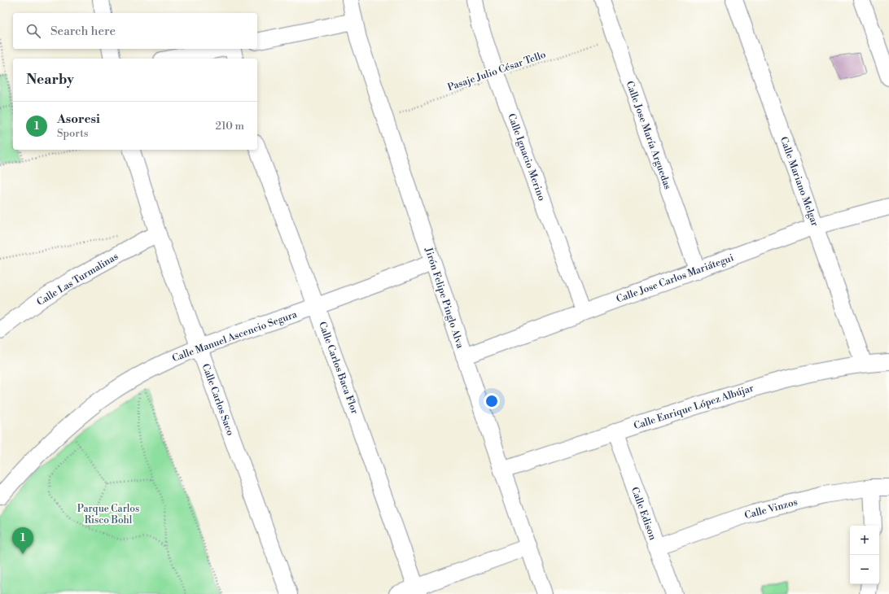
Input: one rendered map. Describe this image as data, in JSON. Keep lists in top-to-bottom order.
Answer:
{
  "streets": {
    "street": [
      "Calle Jose María Arguedas",
      "Calle Ignacio Merino",
      "Calle Mariano Melgar",
      "Calle Jose Carlos Mariátegui",
      "Calle Las Turmalinas",
      "Jirón Felipe Pinglo Alva",
      "Calle Manuel Ascencio Segura",
      "Calle Carlos Baca Flor",
      "Calle Carlos Saco",
      "Calle Enrique López Albújar",
      "Calle Vinzos",
      "Calle Edison"
    ],
    "path": ["Pasaje Julio César Tello"]
  },
  "crossings": [
    ["Pasaje Julio César Tello", "Calle Jose María Arguedas"],
    ["Pasaje Julio César Tello", "Calle Ignacio Merino"],
    ["Pasaje Julio César Tello", "Jirón Felipe Pinglo Alva"],
    ["Calle Jose María Arguedas", "Calle Jose Carlos Mariátegui"],
    ["Calle Ignacio Merino", "Calle Jose Carlos Mariátegui"],
    ["Calle Mariano Melgar", "Calle Jose Carlos Mariátegui"],
    ["Calle Mariano Melgar", "Calle Enrique López Albújar"],
    ["Calle Jose Carlos Mariátegui", "Jirón Felipe Pinglo Alva"],
    ["Calle Las Turmalinas", "Calle Carlos Saco"],
    ["Jirón Felipe Pinglo Alva", "Calle Manuel Ascencio Segura"],
    ["Jirón Felipe Pinglo Alva", "Calle Enrique López Albújar"],
    ["Calle Manuel Ascencio Segura", "Calle Carlos Baca Flor"],
    ["Calle Manuel Ascencio Segura", "Calle Carlos Saco"],
    ["Calle Enrique López Albújar", "Calle Edison"],
    ["Calle Vinzos", "Calle Edison"]
  ],
  "parks": ["Parque Carlos Risco Bohl"],
  "page": {
    "search": "Search here",
    "heading": "Nearby",
    "list": [
      {
        "mark": "1",
        "name": "Asoresi",
        "note": "Sports",
        "value": "210 m"
      }
    ],
    "map_buttons": ["+", "−"],
    "pins": "1"
  }
}
